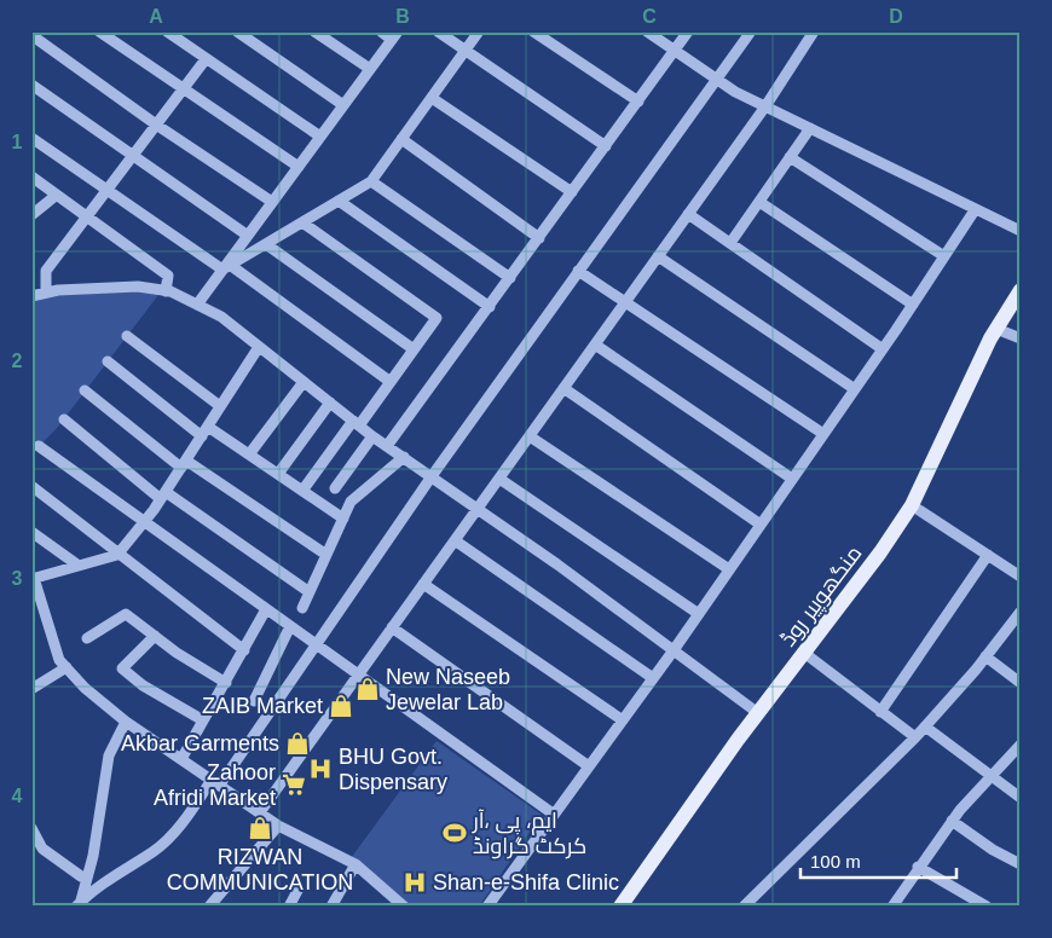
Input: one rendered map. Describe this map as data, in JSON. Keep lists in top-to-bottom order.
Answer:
{
  "streets": {
    "main road": ["منگھوپیر روڈ"]
  },
  "places": {
    "shop": [
      "New Naseeb Jewelar Lab",
      "ZAIB Market",
      "Akbar Garments",
      "RIZWAN COMMUNICATION"
    ],
    "hospital": ["BHU Govt. Dispensary", "Shan-e-Shifa Clinic"],
    "supermarket": ["Zahoor Afridi Market"],
    "sports": ["ایم، پی ،آر کرکٹ گراونڈ"]
  },
  "scale_bar": "100 m",
  "grid": {
    "columns": [
      "A",
      "B",
      "C",
      "D"
    ],
    "rows": [
      "1",
      "2",
      "3",
      "4"
    ]
  }
}
